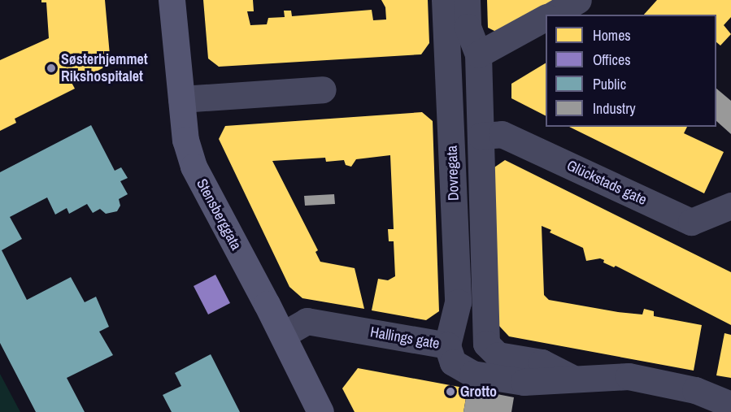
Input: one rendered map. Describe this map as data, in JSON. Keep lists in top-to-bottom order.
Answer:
{
  "streets": {
    "street": [
      "Dovregata",
      "Glückstads gate",
      "Stensberggata",
      "Hallings gate"
    ]
  },
  "crossings": [
    ["Dovregata", "Glückstads gate"],
    ["Dovregata", "Hallings gate"],
    ["Stensberggata", "Hallings gate"]
  ],
  "places": ["Søsterhjemmet Rikshospitalet", "Grotto"],
  "legend": [
    "Homes",
    "Offices",
    "Public",
    "Industry"
  ]
}
